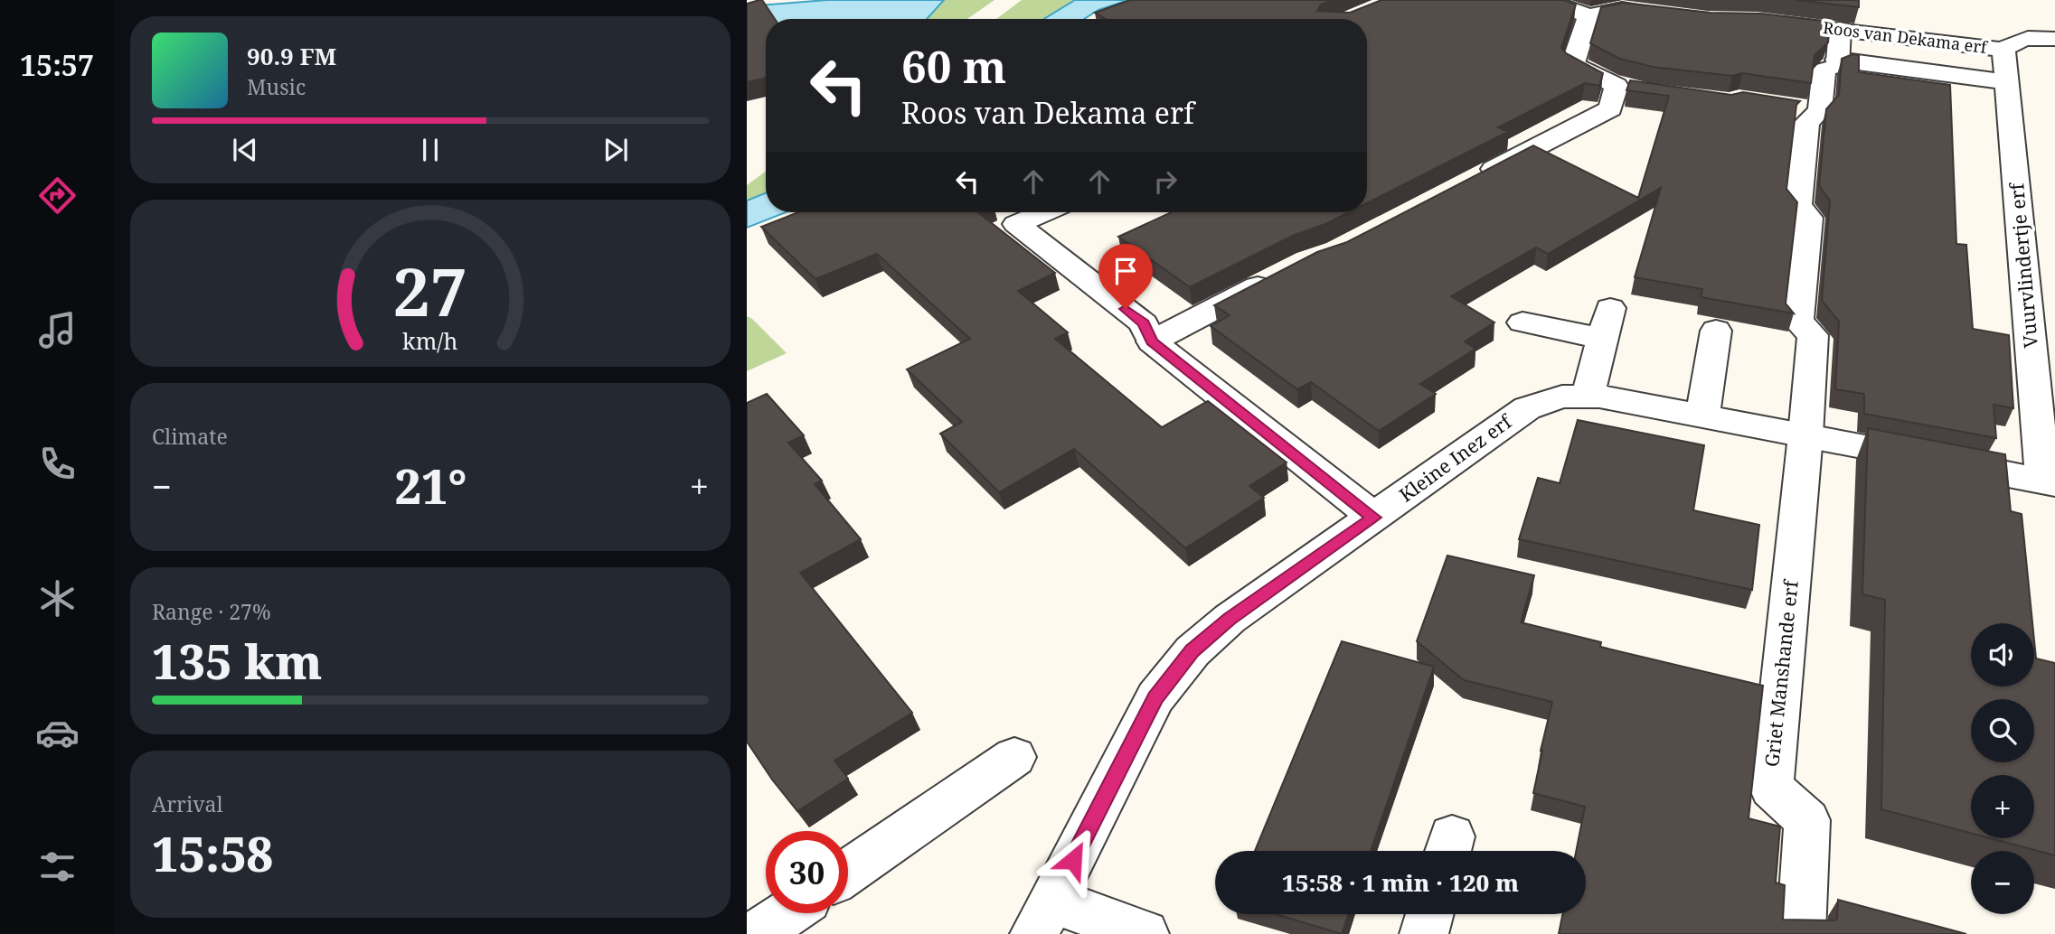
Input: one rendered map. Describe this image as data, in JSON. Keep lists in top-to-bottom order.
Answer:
{
  "streets": {
    "street": [
      "Roos van Dekama erf",
      "Vuurvlindertje erf",
      "Kleine Inez erf",
      "Griet Manshande erf"
    ]
  },
  "crossings": [
    ["Roos van Dekama erf", "Vuurvlindertje erf"],
    ["Vuurvlindertje erf", "Kleine Inez erf"],
    ["Kleine Inez erf", "Griet Manshande erf"]
  ],
  "page": {
    "tabs": "15:57",
    "turn": ["60 m", "Roos van Dekama erf"],
    "song": ["90.9 FM", "Music"],
    "tile": [
      "Climate",
      ["Range · 27%", "135 km"],
      ["Arrival", "15:58"]
    ],
    "heat": ["−", "21°", "+"],
    "map_buttons": ["+", "−"],
    "limit": "30",
    "trip": "15:58 · 1 min · 120 m",
    "gauge": ["27", "km/h"]
  }
}
